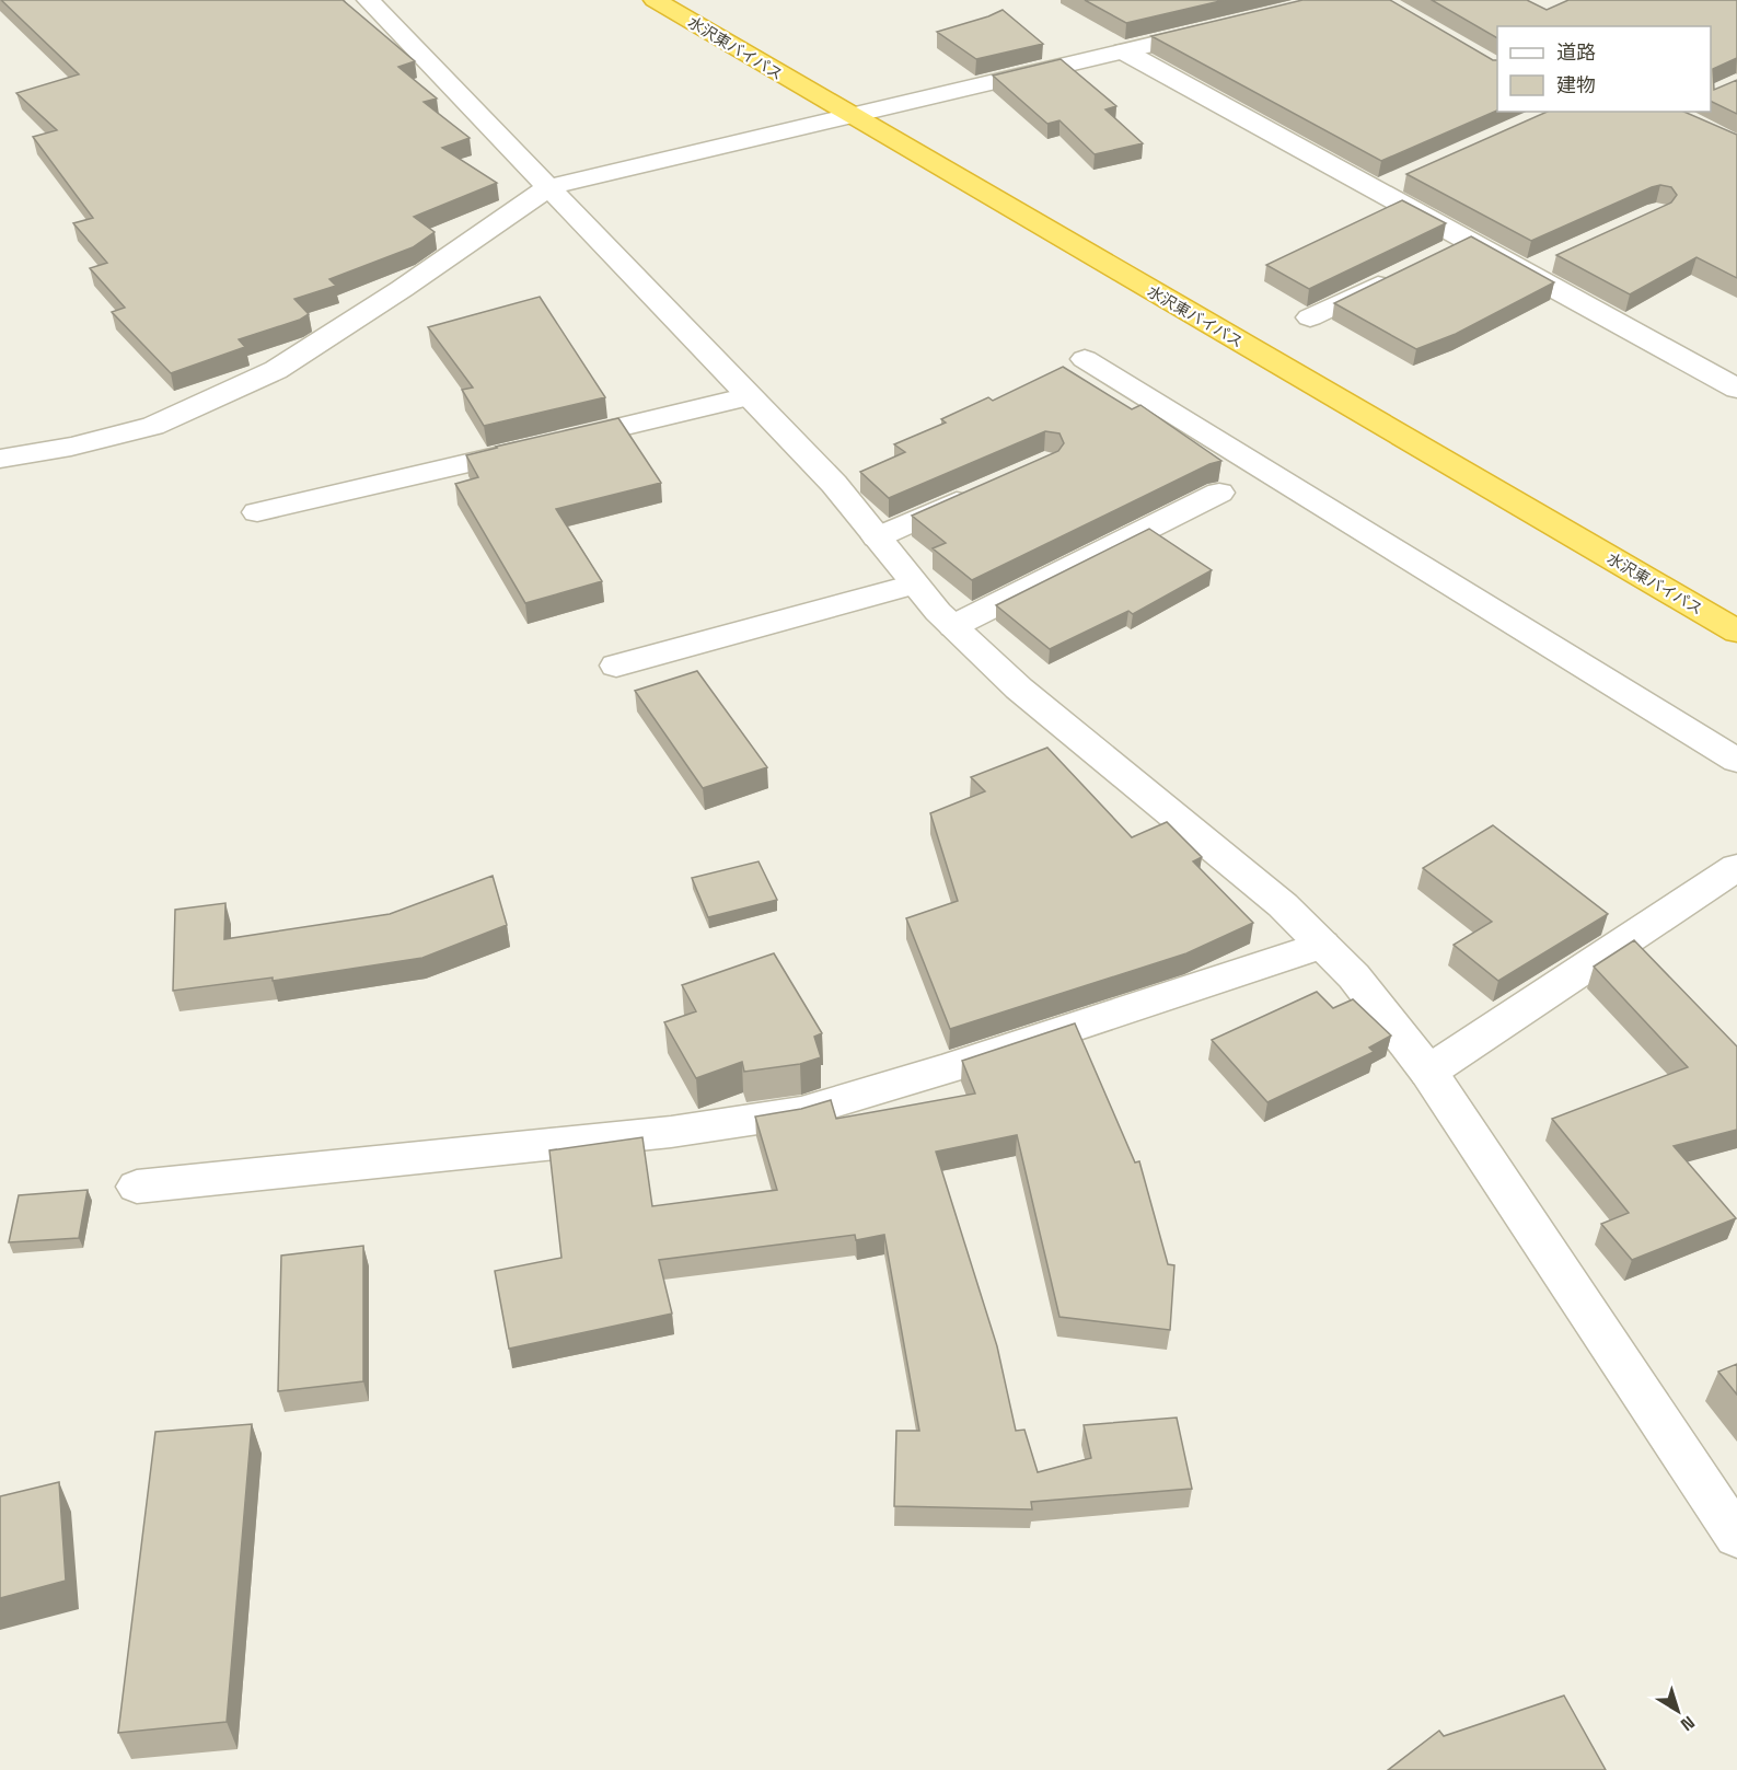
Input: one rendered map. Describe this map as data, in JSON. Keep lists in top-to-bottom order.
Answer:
{
  "streets": {
    "highway": ["水沢東バイパス"]
  },
  "legend": ["道路", "建物"],
  "north": "bottom right"
}
